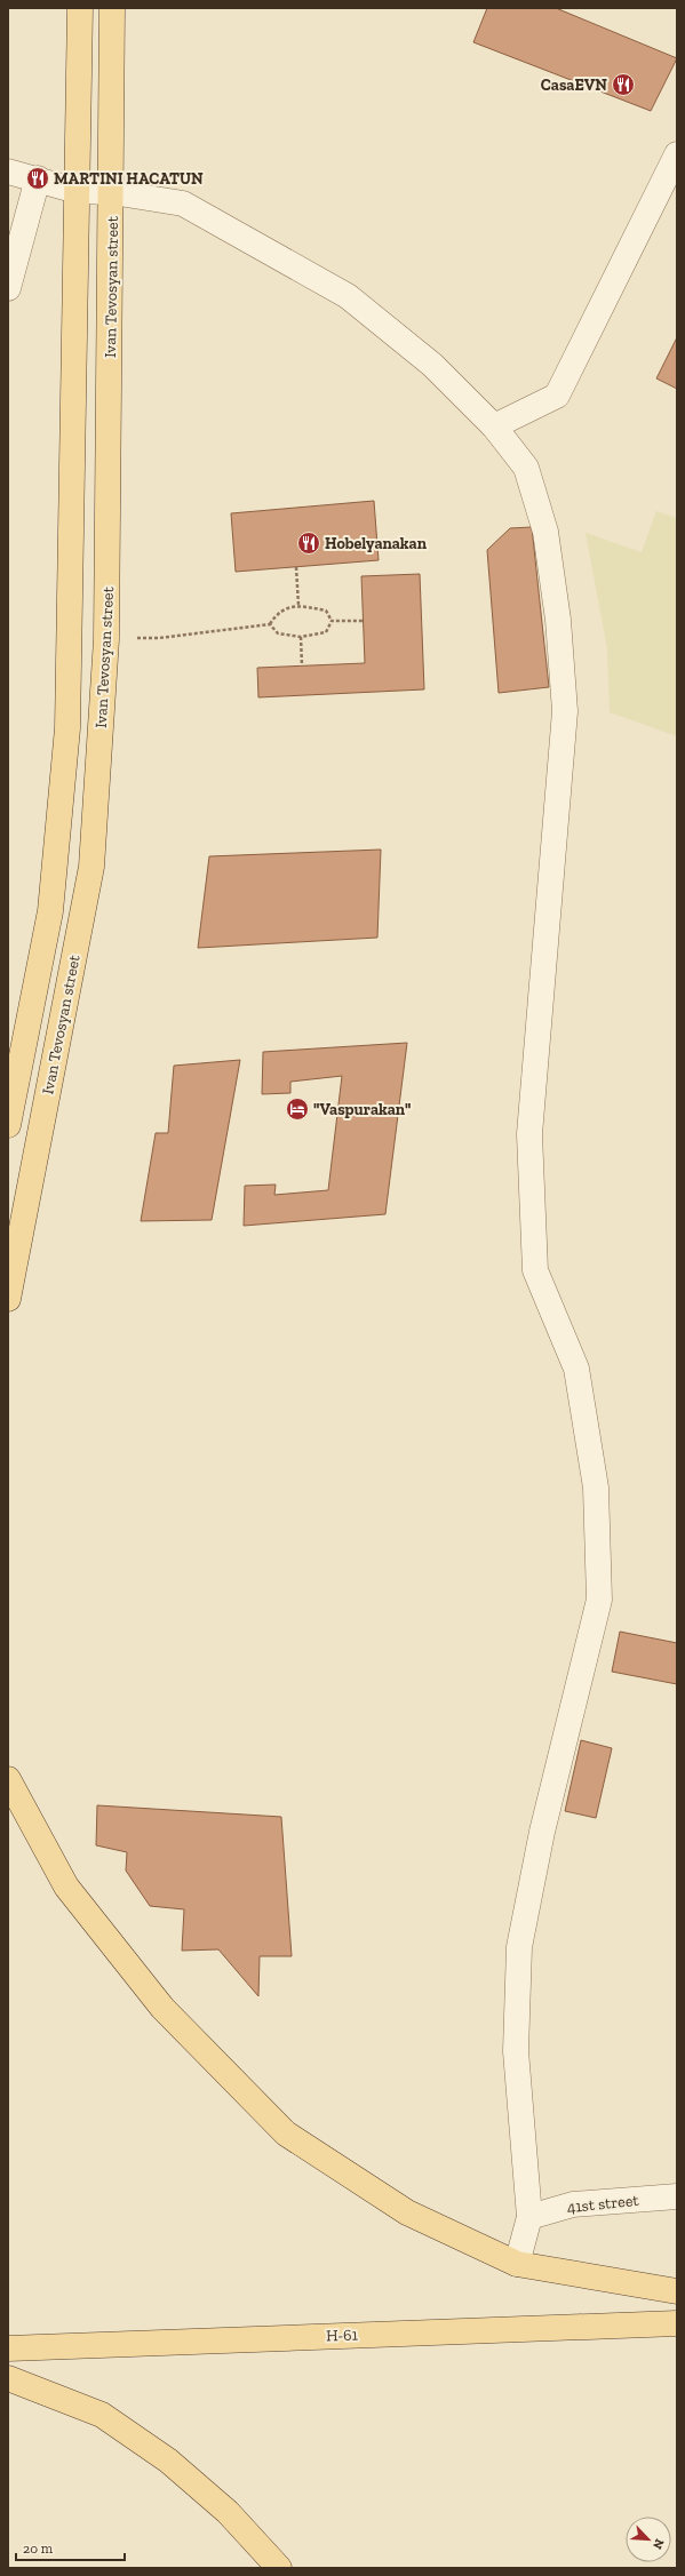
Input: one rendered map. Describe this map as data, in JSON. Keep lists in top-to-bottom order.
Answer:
{
  "streets": {
    "main road": ["Ivan Tevosyan street", "H-61"],
    "street": ["41st street"]
  },
  "places": {
    "restaurant": ["CasaEVN", "MARTINI HACATUN", "Hobelyanakan"],
    "hotel": ["\"Vaspurakan\""]
  },
  "scale_bar": "20 m",
  "north": "bottom right"
}
